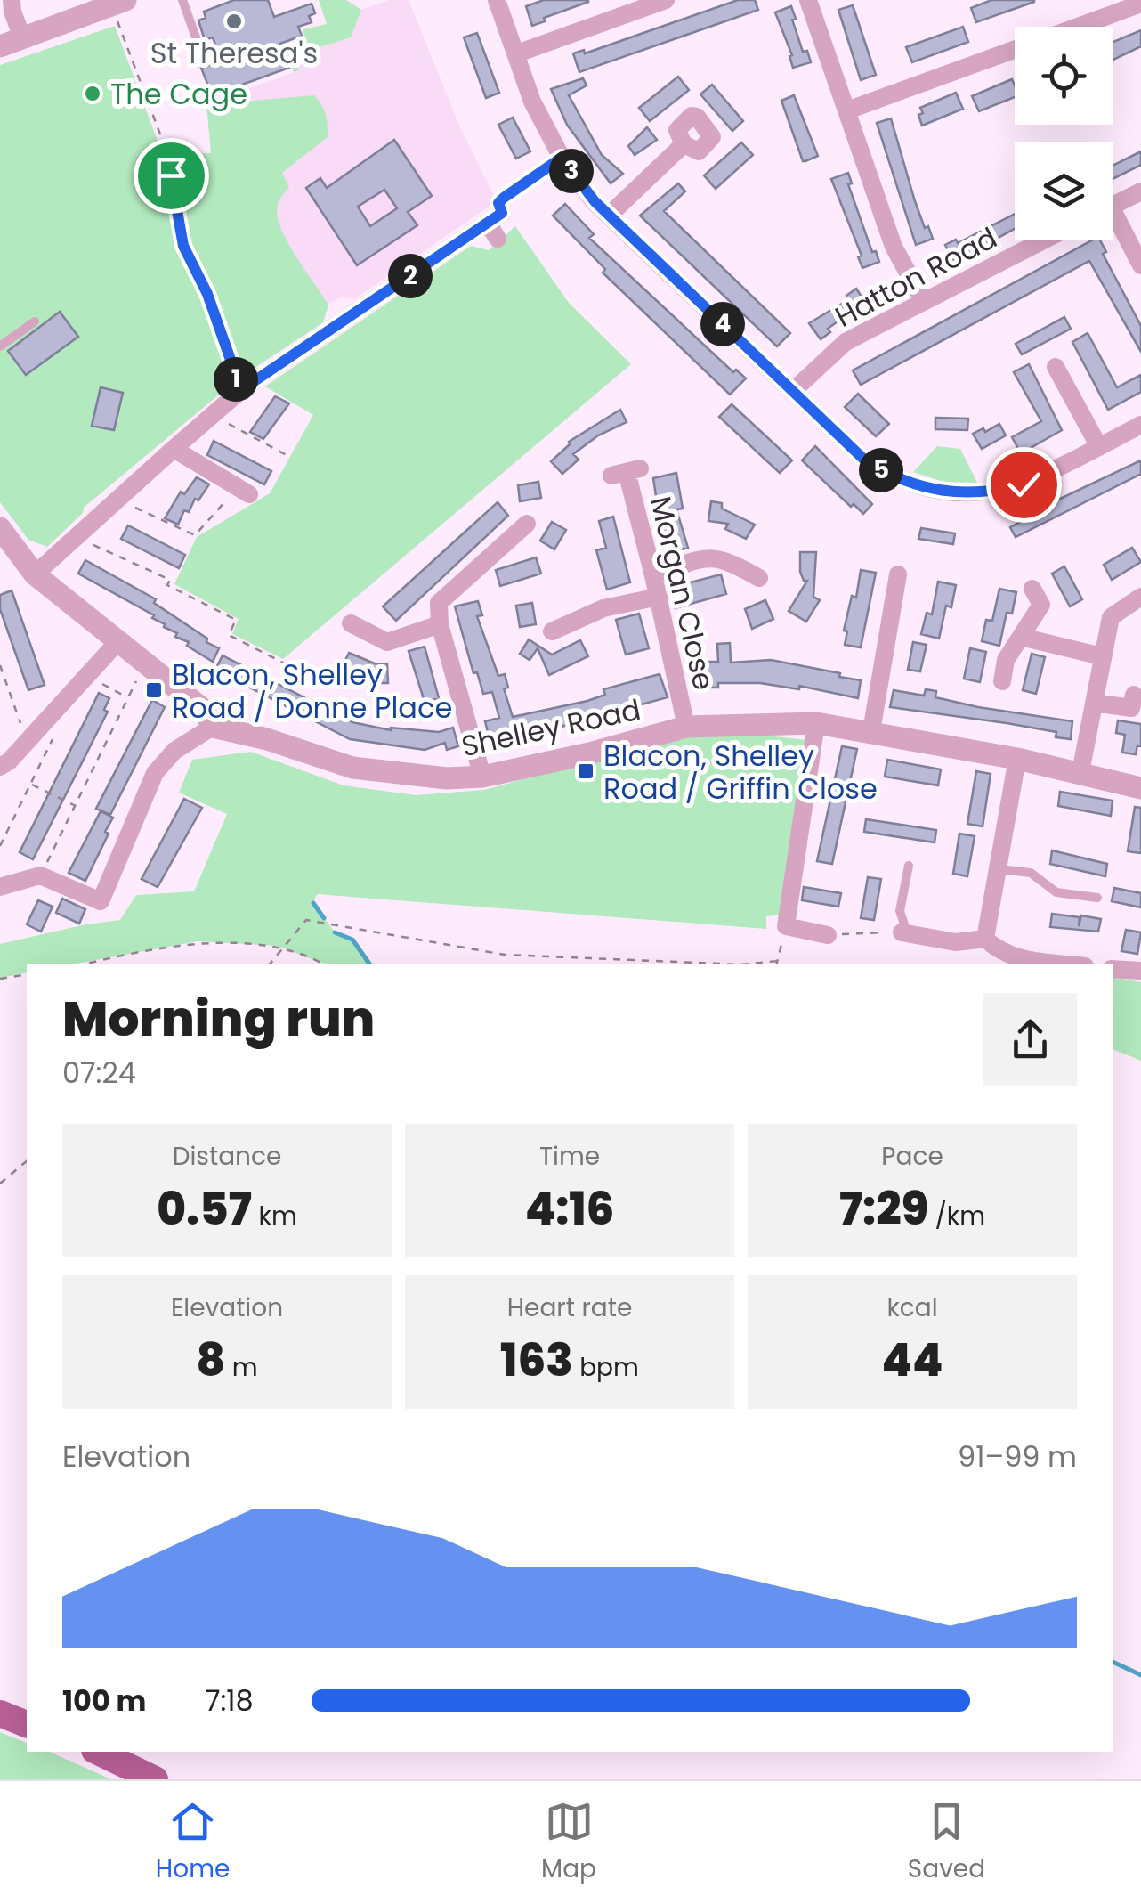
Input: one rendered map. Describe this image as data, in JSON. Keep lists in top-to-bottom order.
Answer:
{
  "streets": {
    "street": ["Hatton Road", "Morgan Close", "Shelley Road"]
  },
  "crossings": [
    ["Morgan Close", "Shelley Road"]
  ],
  "places": {
    "other": ["St Theresa's", "The Cage"],
    "transit": ["Blacon, Shelley Road / Donne Place", "Blacon, Shelley Road / Griffin Close"]
  },
  "page": {
    "pins": [
      "3",
      "2",
      "4",
      "1",
      "5"
    ],
    "heading": ["Morning run", "07:24"],
    "stats": [
      ["Distance", "0.57 km"],
      ["Time", "4:16"],
      ["Pace", "7:29 /km"],
      ["Elevation", "8 m"],
      ["Heart rate", "163 bpm"],
      ["kcal", "44"]
    ],
    "chart": ["Elevation", "91–99 m"],
    "list": [
      {
        "name": "100 m",
        "note": "7:18"
      }
    ],
    "tabs": ["Home", "Map", "Saved"]
  }
}
